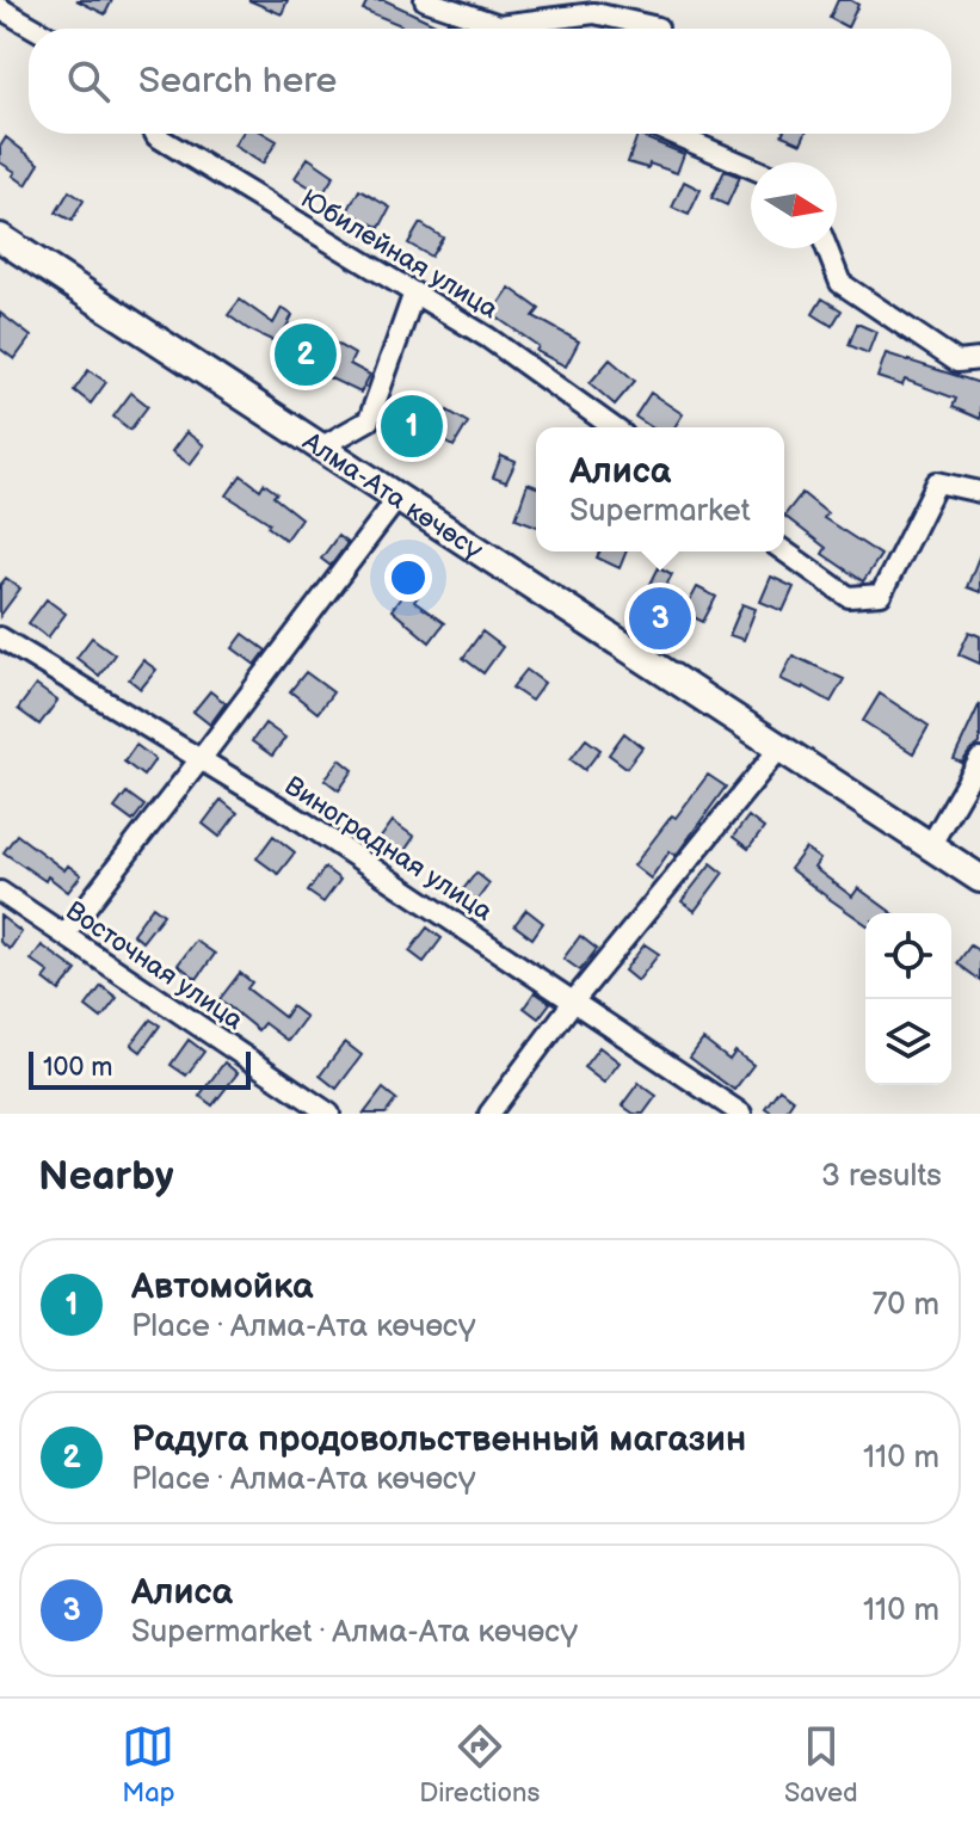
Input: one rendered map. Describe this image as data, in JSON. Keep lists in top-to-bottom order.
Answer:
{
  "streets": {
    "highway": ["Алма-Ата көчөсү"],
    "street": ["Юбилейная улица", "Виноградная улица", "Восточная улица"]
  },
  "scale_bar": "100 m",
  "north": "right",
  "page": {
    "search": "Search here",
    "pins": ["2", "1", "3"],
    "popup": ["Алиса", "Supermarket"],
    "scale": "100 m",
    "heading": ["Nearby", "3 results"],
    "list": [
      {
        "mark": "1",
        "name": "Автомойка",
        "note": "Place · Алма-Ата көчөсү",
        "value": "70 m"
      },
      {
        "mark": "2",
        "name": "Радуга продовольственный магазин",
        "note": "Place · Алма-Ата көчөсү",
        "value": "110 m"
      },
      {
        "mark": "3",
        "name": "Алиса",
        "note": "Supermarket · Алма-Ата көчөсү",
        "value": "110 m"
      }
    ],
    "nav": ["Map", "Directions", "Saved"]
  }
}
